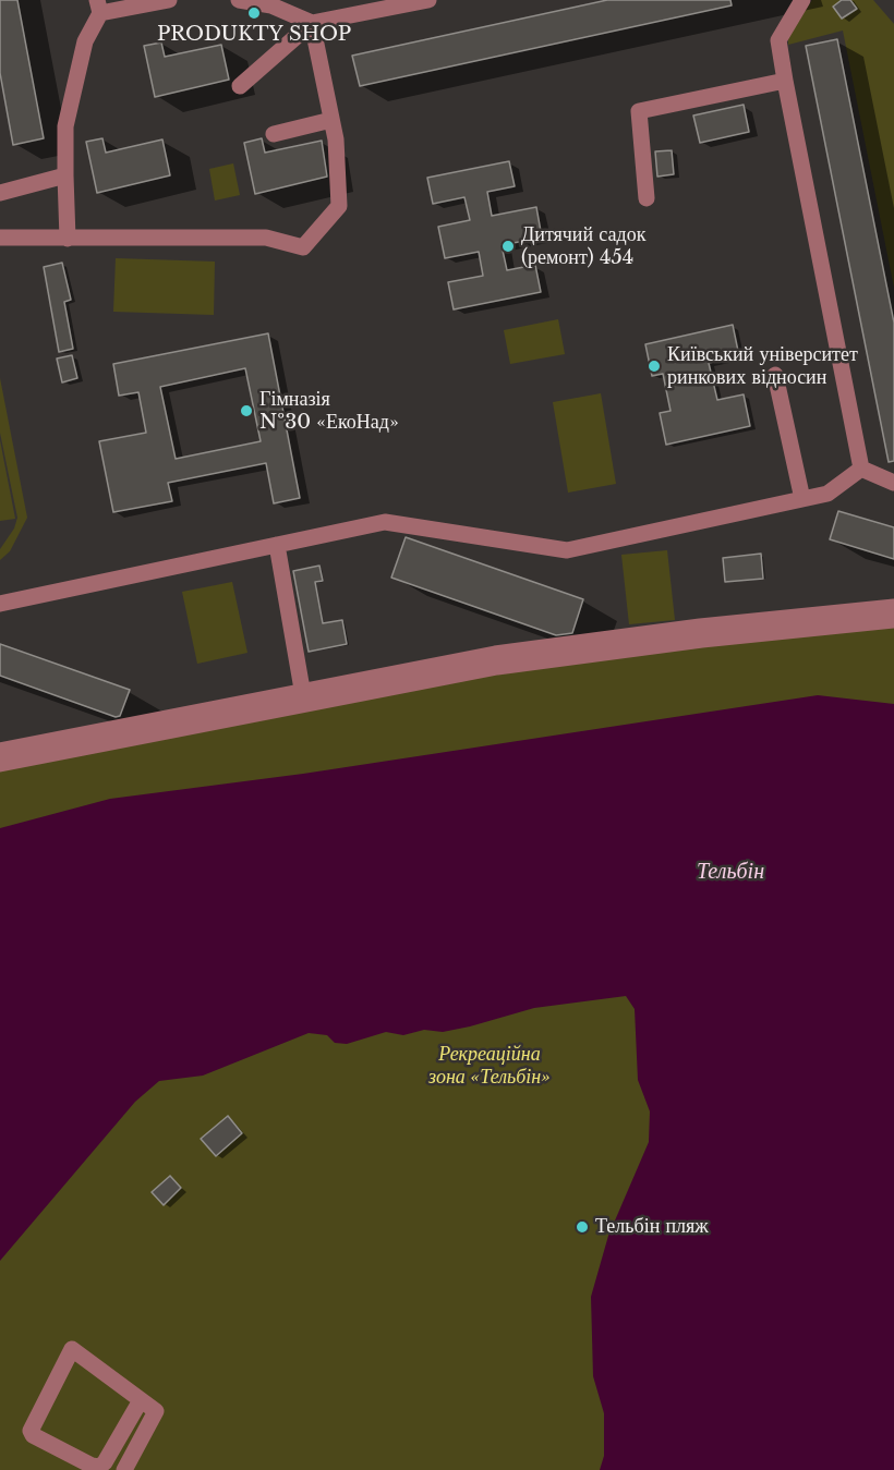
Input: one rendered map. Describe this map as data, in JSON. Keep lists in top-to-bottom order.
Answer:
{
  "water": ["Тельбін"],
  "parks": ["Рекреаційна зона «Тельбін»"],
  "places": [
    "PRODUKTY SHOP",
    "Дитячий садок (ремонт) 454",
    "Київський університет ринкових відносин",
    "Гімназія №30 «ЕкоНад»",
    "Тельбін пляж"
  ]
}
